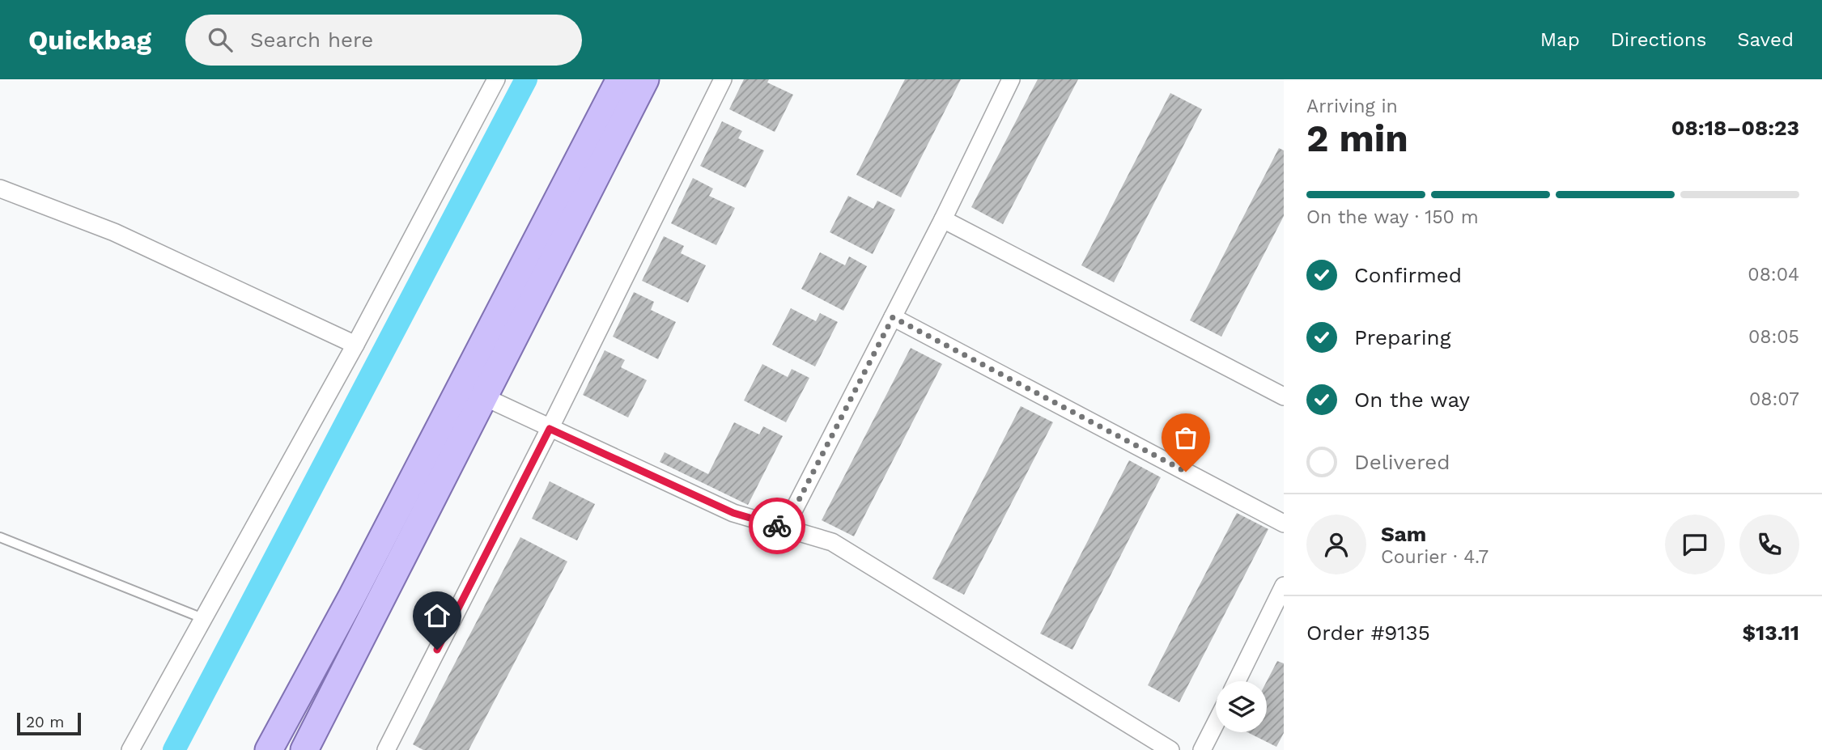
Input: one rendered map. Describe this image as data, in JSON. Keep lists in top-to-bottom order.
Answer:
{
  "scale_bar": "20 m",
  "page": {
    "header": "Quickbag",
    "search": "Search here",
    "nav": ["Map", "Directions", "Saved"],
    "heading": ["2 min", "Arriving in", "08:18–08:23"],
    "panel": [
      "Sam",
      "Courier · 4.7",
      "Order #9135",
      "$13.11"
    ],
    "bar": "On the way · 150 m",
    "list": [
      ["Confirmed", "08:04"],
      ["Preparing", "08:05"],
      ["On the way", "08:07"],
      "Delivered"
    ],
    "scale": "20 m"
  }
}
